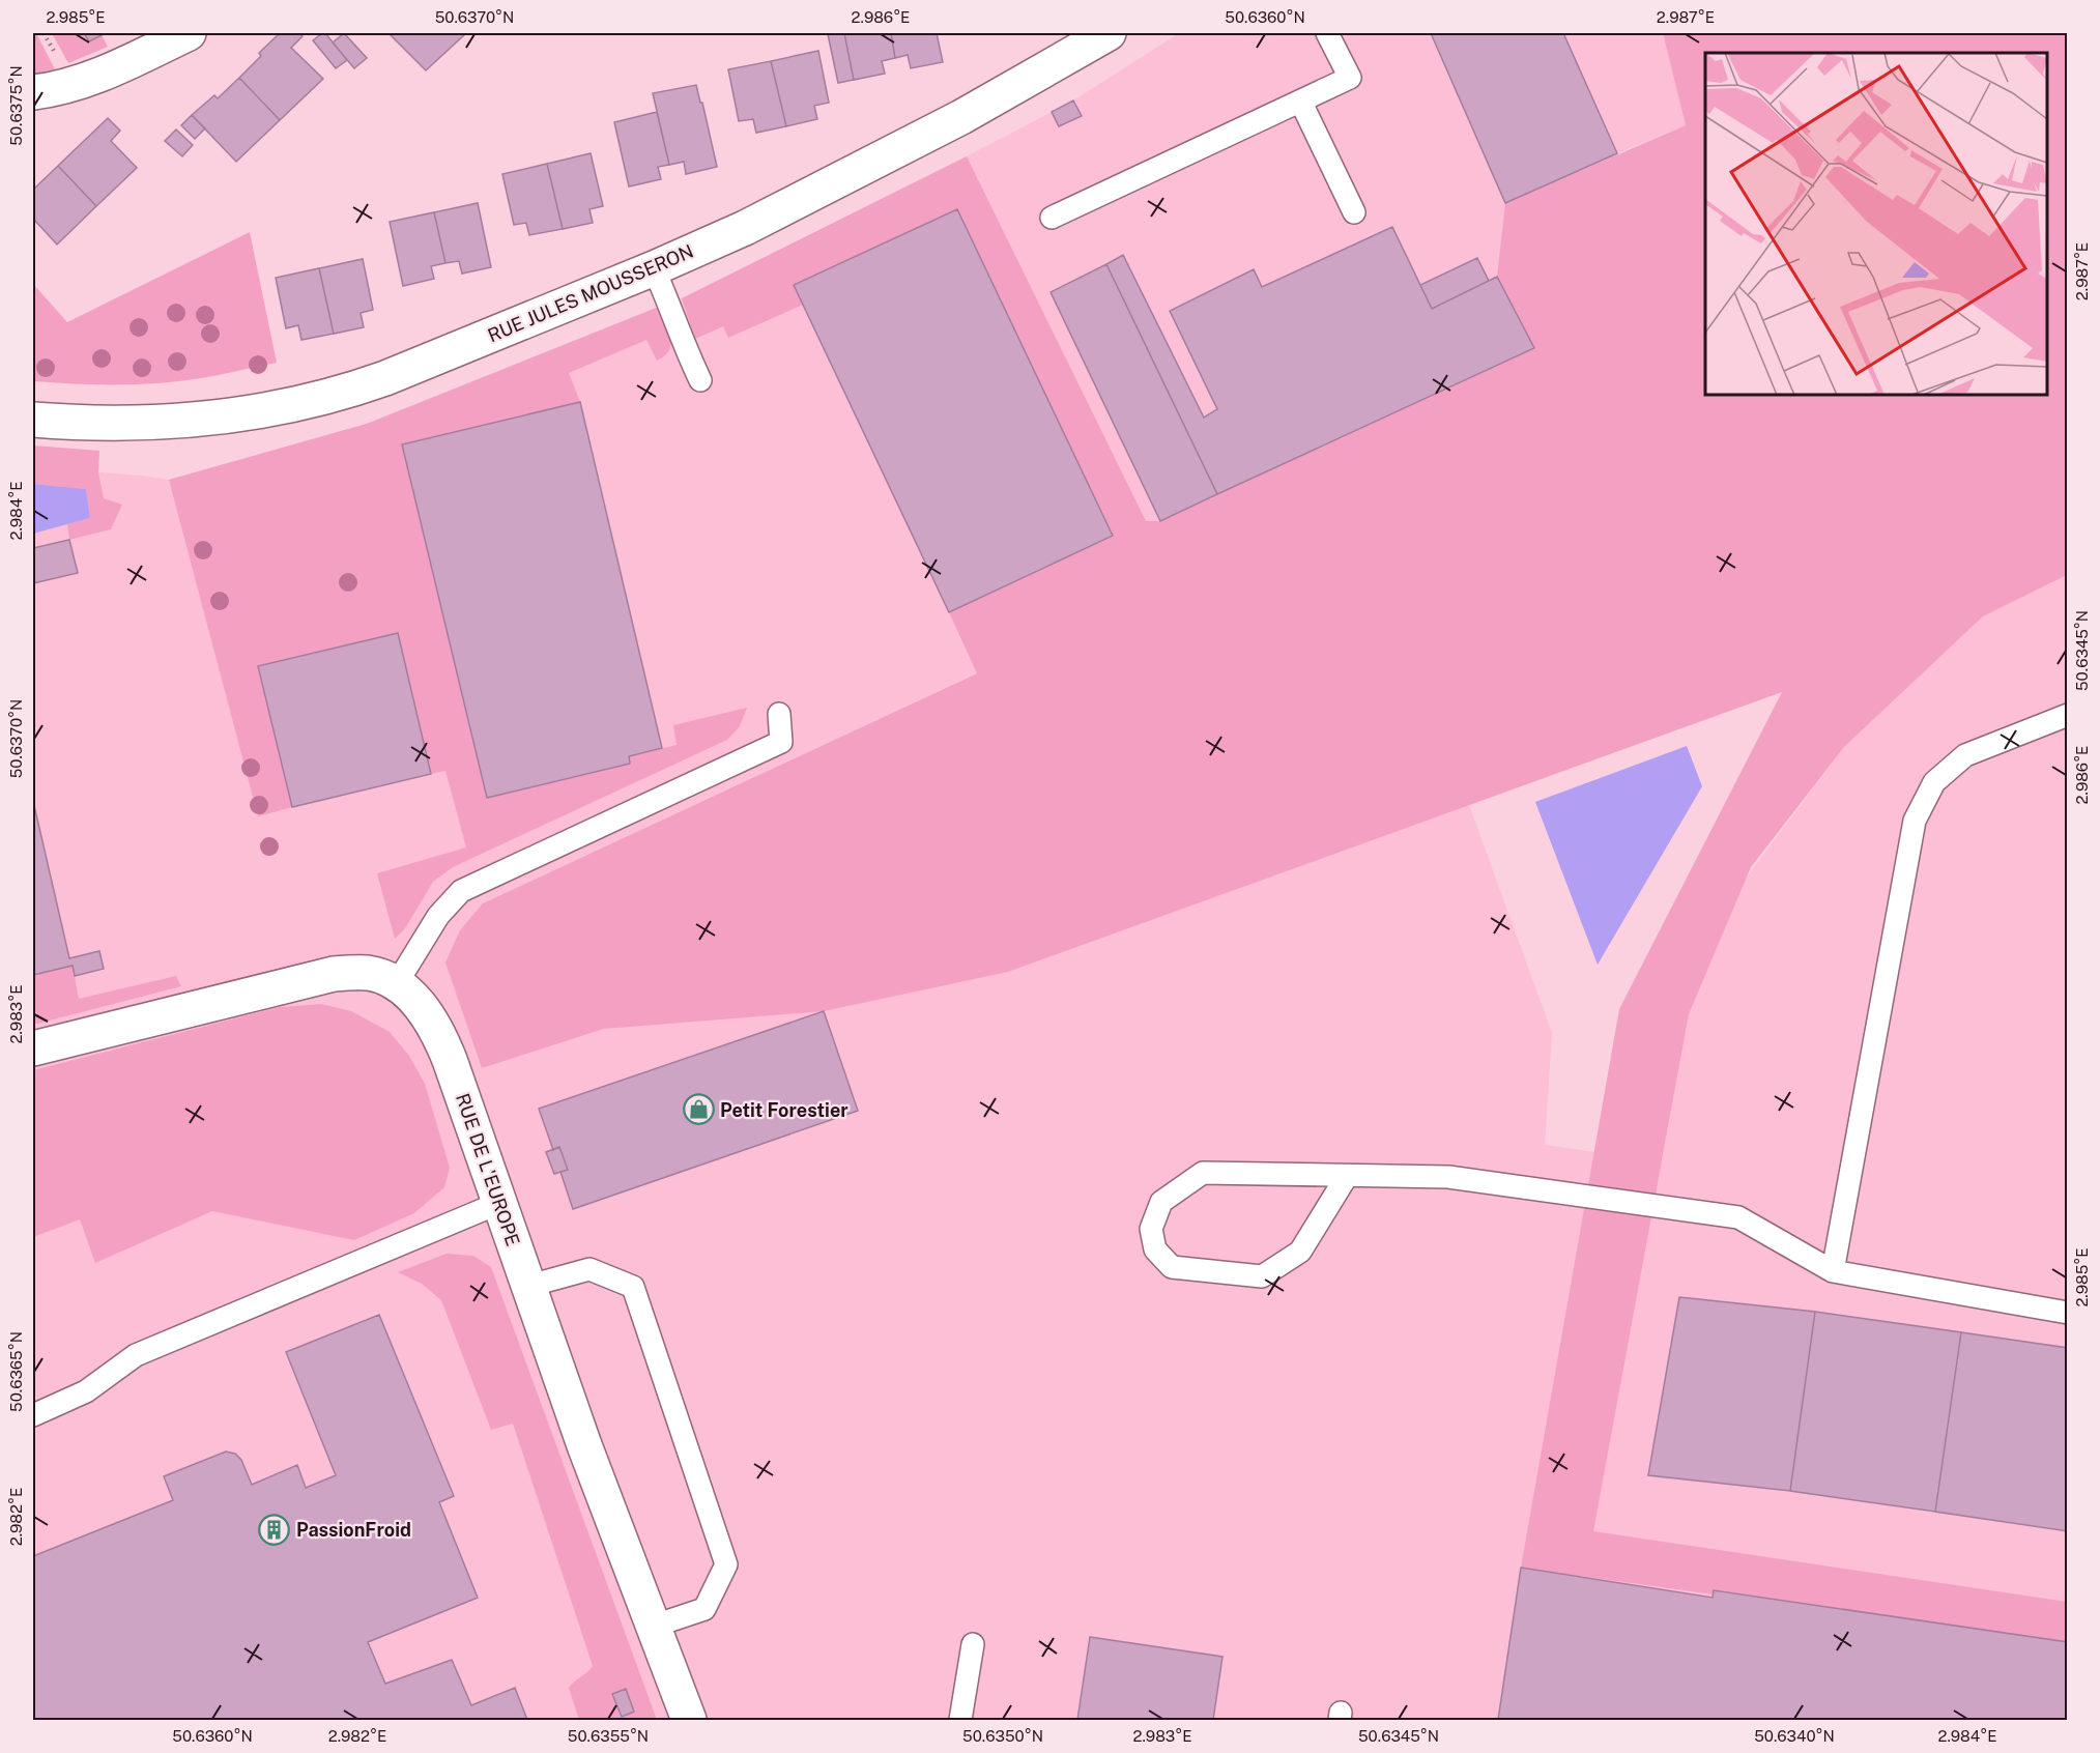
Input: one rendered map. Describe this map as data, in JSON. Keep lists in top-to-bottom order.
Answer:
{
  "streets": {
    "street": ["RUE JULES MOUSSERON", "RUE DE L'EUROPE"]
  },
  "places": {
    "shop": ["Petit Forestier"],
    "building": ["PassionFroid"]
  },
  "coordinates": [
    "2.985°E",
    "50.6370°N",
    "2.986°E",
    "50.6360°N",
    "2.987°E",
    "50.6375°N",
    "2.984°E",
    "50.6345°N",
    "2.983°E",
    "50.6365°N",
    "2.982°E",
    "50.6355°N",
    "50.6350°N",
    "50.6340°N"
  ]
}
